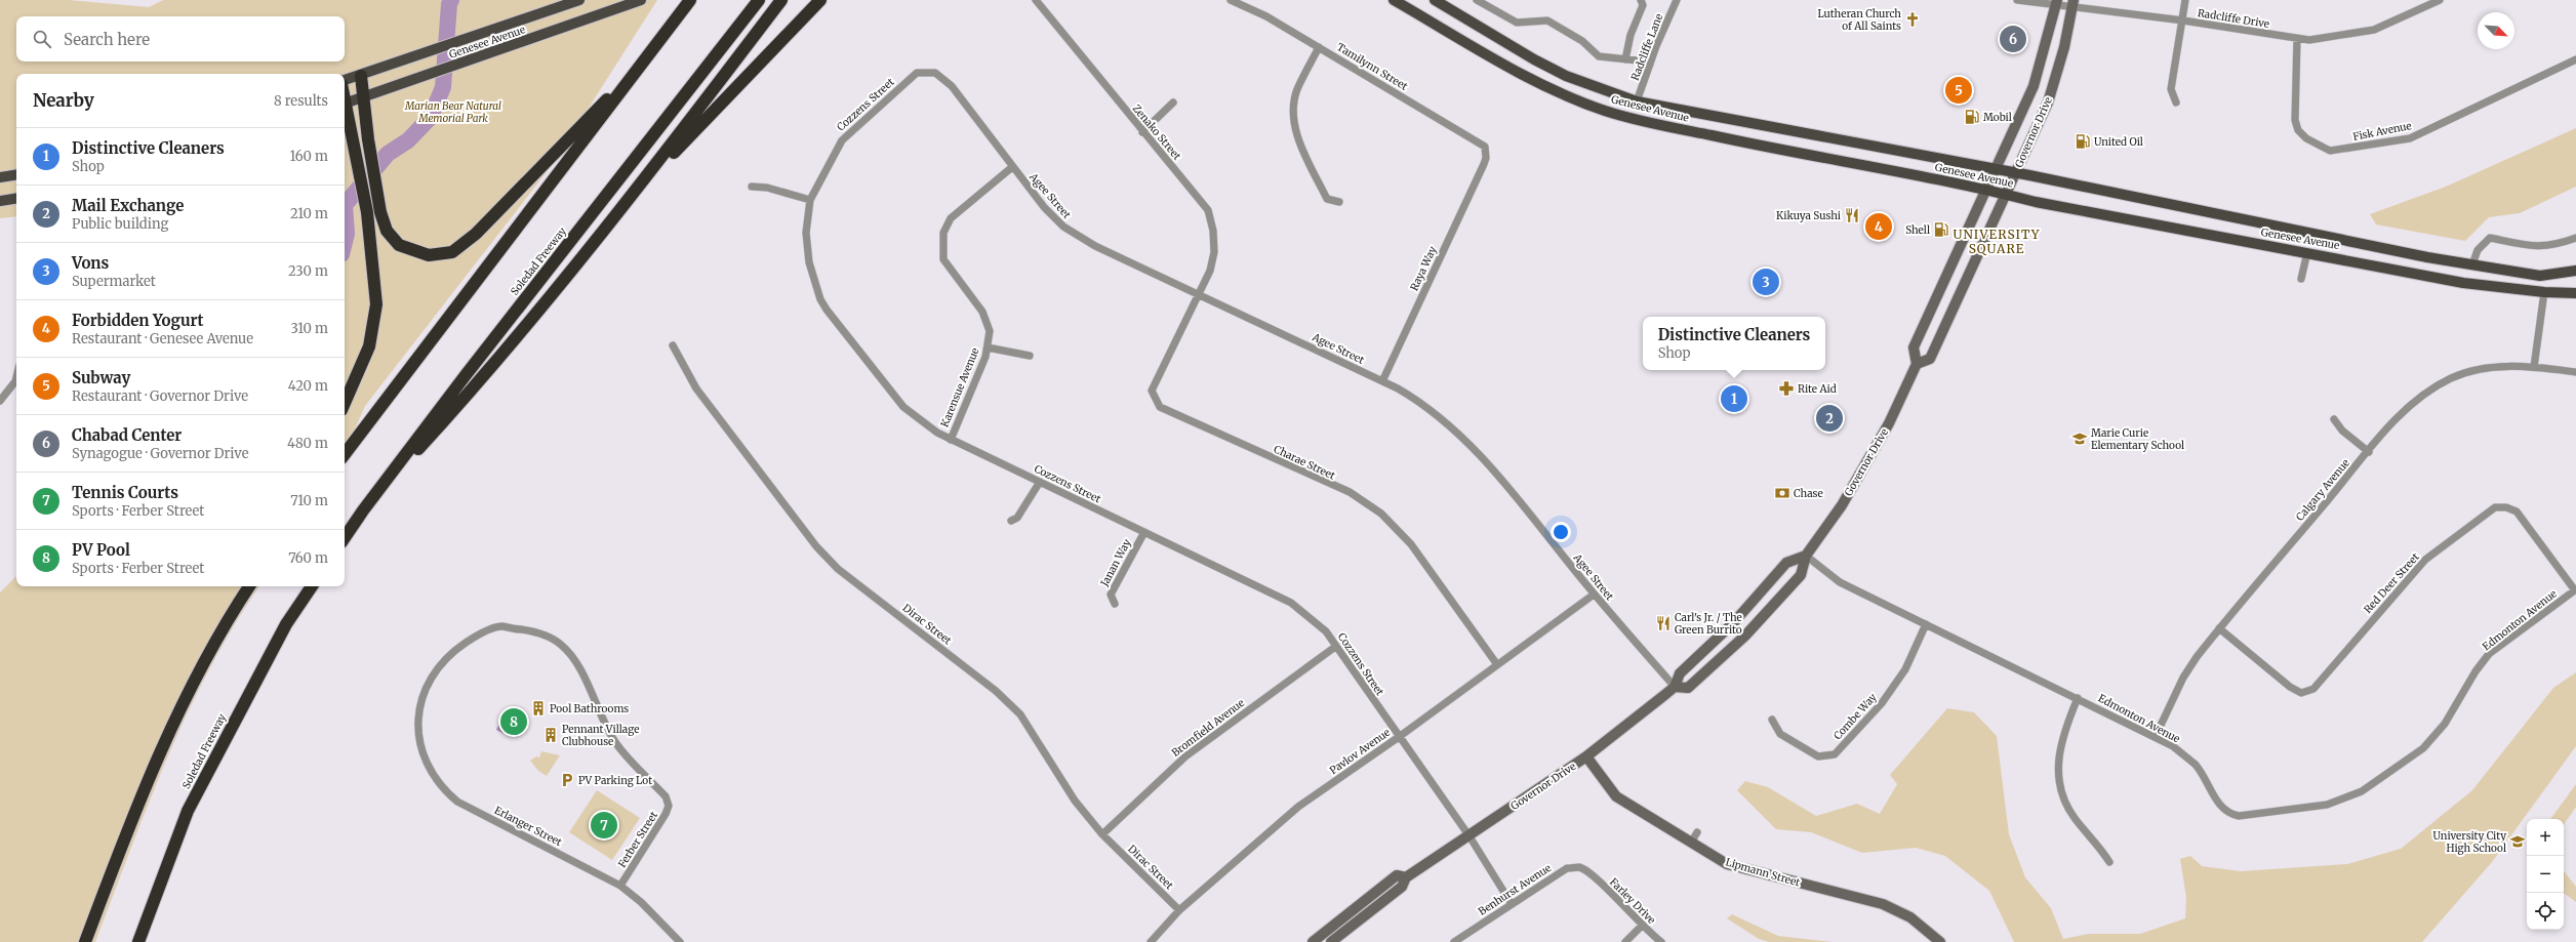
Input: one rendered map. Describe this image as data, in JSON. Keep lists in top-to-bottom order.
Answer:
{
  "streets": {
    "highway": ["Soledad Freeway"],
    "main road": ["Genesee Avenue", "Governor Drive", "Lipmann Street"],
    "street": [
      "Radcliffe Drive",
      "Radcliffe Lane",
      "Tamilynn Street",
      "Cozzens Street",
      "Fisk Avenue",
      "Zenako Street",
      "Agee Street",
      "Raya Way",
      "Karensue Avenue",
      "Charae Street",
      "Calgary Avenue",
      "Janan Way",
      "Red Deer Street",
      "Edmonton Avenue",
      "Dirac Street",
      "Combe Way",
      "Bromfield Avenue",
      "Pavlov Avenue",
      "Erlanger Street",
      "Ferber Street",
      "Benhurst Avenue",
      "Farley Drive"
    ]
  },
  "crossings": [
    ["Radcliffe Drive", "Fisk Avenue"],
    ["Radcliffe Drive", "Governor Drive"],
    ["Genesee Avenue", "Radcliffe Lane"],
    ["Genesee Avenue", "Governor Drive"],
    ["Tamilynn Street", "Raya Way"],
    ["Cozzens Street", "Governor Drive"],
    ["Cozzens Street", "Agee Street"],
    ["Cozzens Street", "Karensue Avenue"],
    ["Cozzens Street", "Janan Way"],
    ["Cozzens Street", "Bromfield Avenue"],
    ["Cozzens Street", "Pavlov Avenue"],
    ["Cozzens Street", "Benhurst Avenue"],
    ["Zenako Street", "Agee Street"],
    ["Zenako Street", "Charae Street"],
    ["Governor Drive", "Agee Street"],
    ["Governor Drive", "Edmonton Avenue"],
    ["Governor Drive", "Lipmann Street"],
    ["Agee Street", "Raya Way"],
    ["Agee Street", "Karensue Avenue"],
    ["Agee Street", "Charae Street"],
    ["Agee Street", "Pavlov Avenue"],
    ["Charae Street", "Pavlov Avenue"],
    ["Calgary Avenue", "Red Deer Street"],
    ["Calgary Avenue", "Edmonton Avenue"],
    ["Red Deer Street", "Edmonton Avenue"],
    ["Edmonton Avenue", "Combe Way"],
    ["Dirac Street", "Bromfield Avenue"],
    ["Dirac Street", "Pavlov Avenue"],
    ["Erlanger Street", "Ferber Street"],
    ["Benhurst Avenue", "Farley Drive"]
  ],
  "districts": ["UNIVERSITY SQUARE"],
  "parks": ["Marian Bear Natural Memorial Park"],
  "places": {
    "church": ["Lutheran Church of All Saints"],
    "fuel station": ["Mobil", "United Oil", "Shell"],
    "restaurant": ["Kikuya Sushi", "Carl's Jr. / The Green Burrito"],
    "pharmacy": ["Rite Aid"],
    "school or university": ["Marie Curie Elementary School", "University City High School"],
    "bank": ["Chase"],
    "building": ["Pool Bathrooms", "Pennant Village Clubhouse"],
    "parking": ["PV Parking Lot"]
  },
  "north": "bottom right",
  "page": {
    "search": "Search here",
    "pins": [
      "6",
      "5",
      "4",
      "3",
      "1",
      "2",
      "8",
      "7"
    ],
    "heading": ["Nearby", "8 results"],
    "list": [
      {
        "mark": "1",
        "name": "Distinctive Cleaners",
        "note": "Shop",
        "value": "160 m"
      },
      {
        "mark": "2",
        "name": "Mail Exchange",
        "note": "Public building",
        "value": "210 m"
      },
      {
        "mark": "3",
        "name": "Vons",
        "note": "Supermarket",
        "value": "230 m"
      },
      {
        "mark": "4",
        "name": "Forbidden Yogurt",
        "note": "Restaurant · Genesee Avenue",
        "value": "310 m"
      },
      {
        "mark": "5",
        "name": "Subway",
        "note": "Restaurant · Governor Drive",
        "value": "420 m"
      },
      {
        "mark": "6",
        "name": "Chabad Center",
        "note": "Synagogue · Governor Drive",
        "value": "480 m"
      },
      {
        "mark": "7",
        "name": "Tennis Courts",
        "note": "Sports · Ferber Street",
        "value": "710 m"
      },
      {
        "mark": "8",
        "name": "PV Pool",
        "note": "Sports · Ferber Street",
        "value": "760 m"
      }
    ],
    "popup": ["Distinctive Cleaners", "Shop"],
    "map_buttons": ["+", "−"]
  }
}
